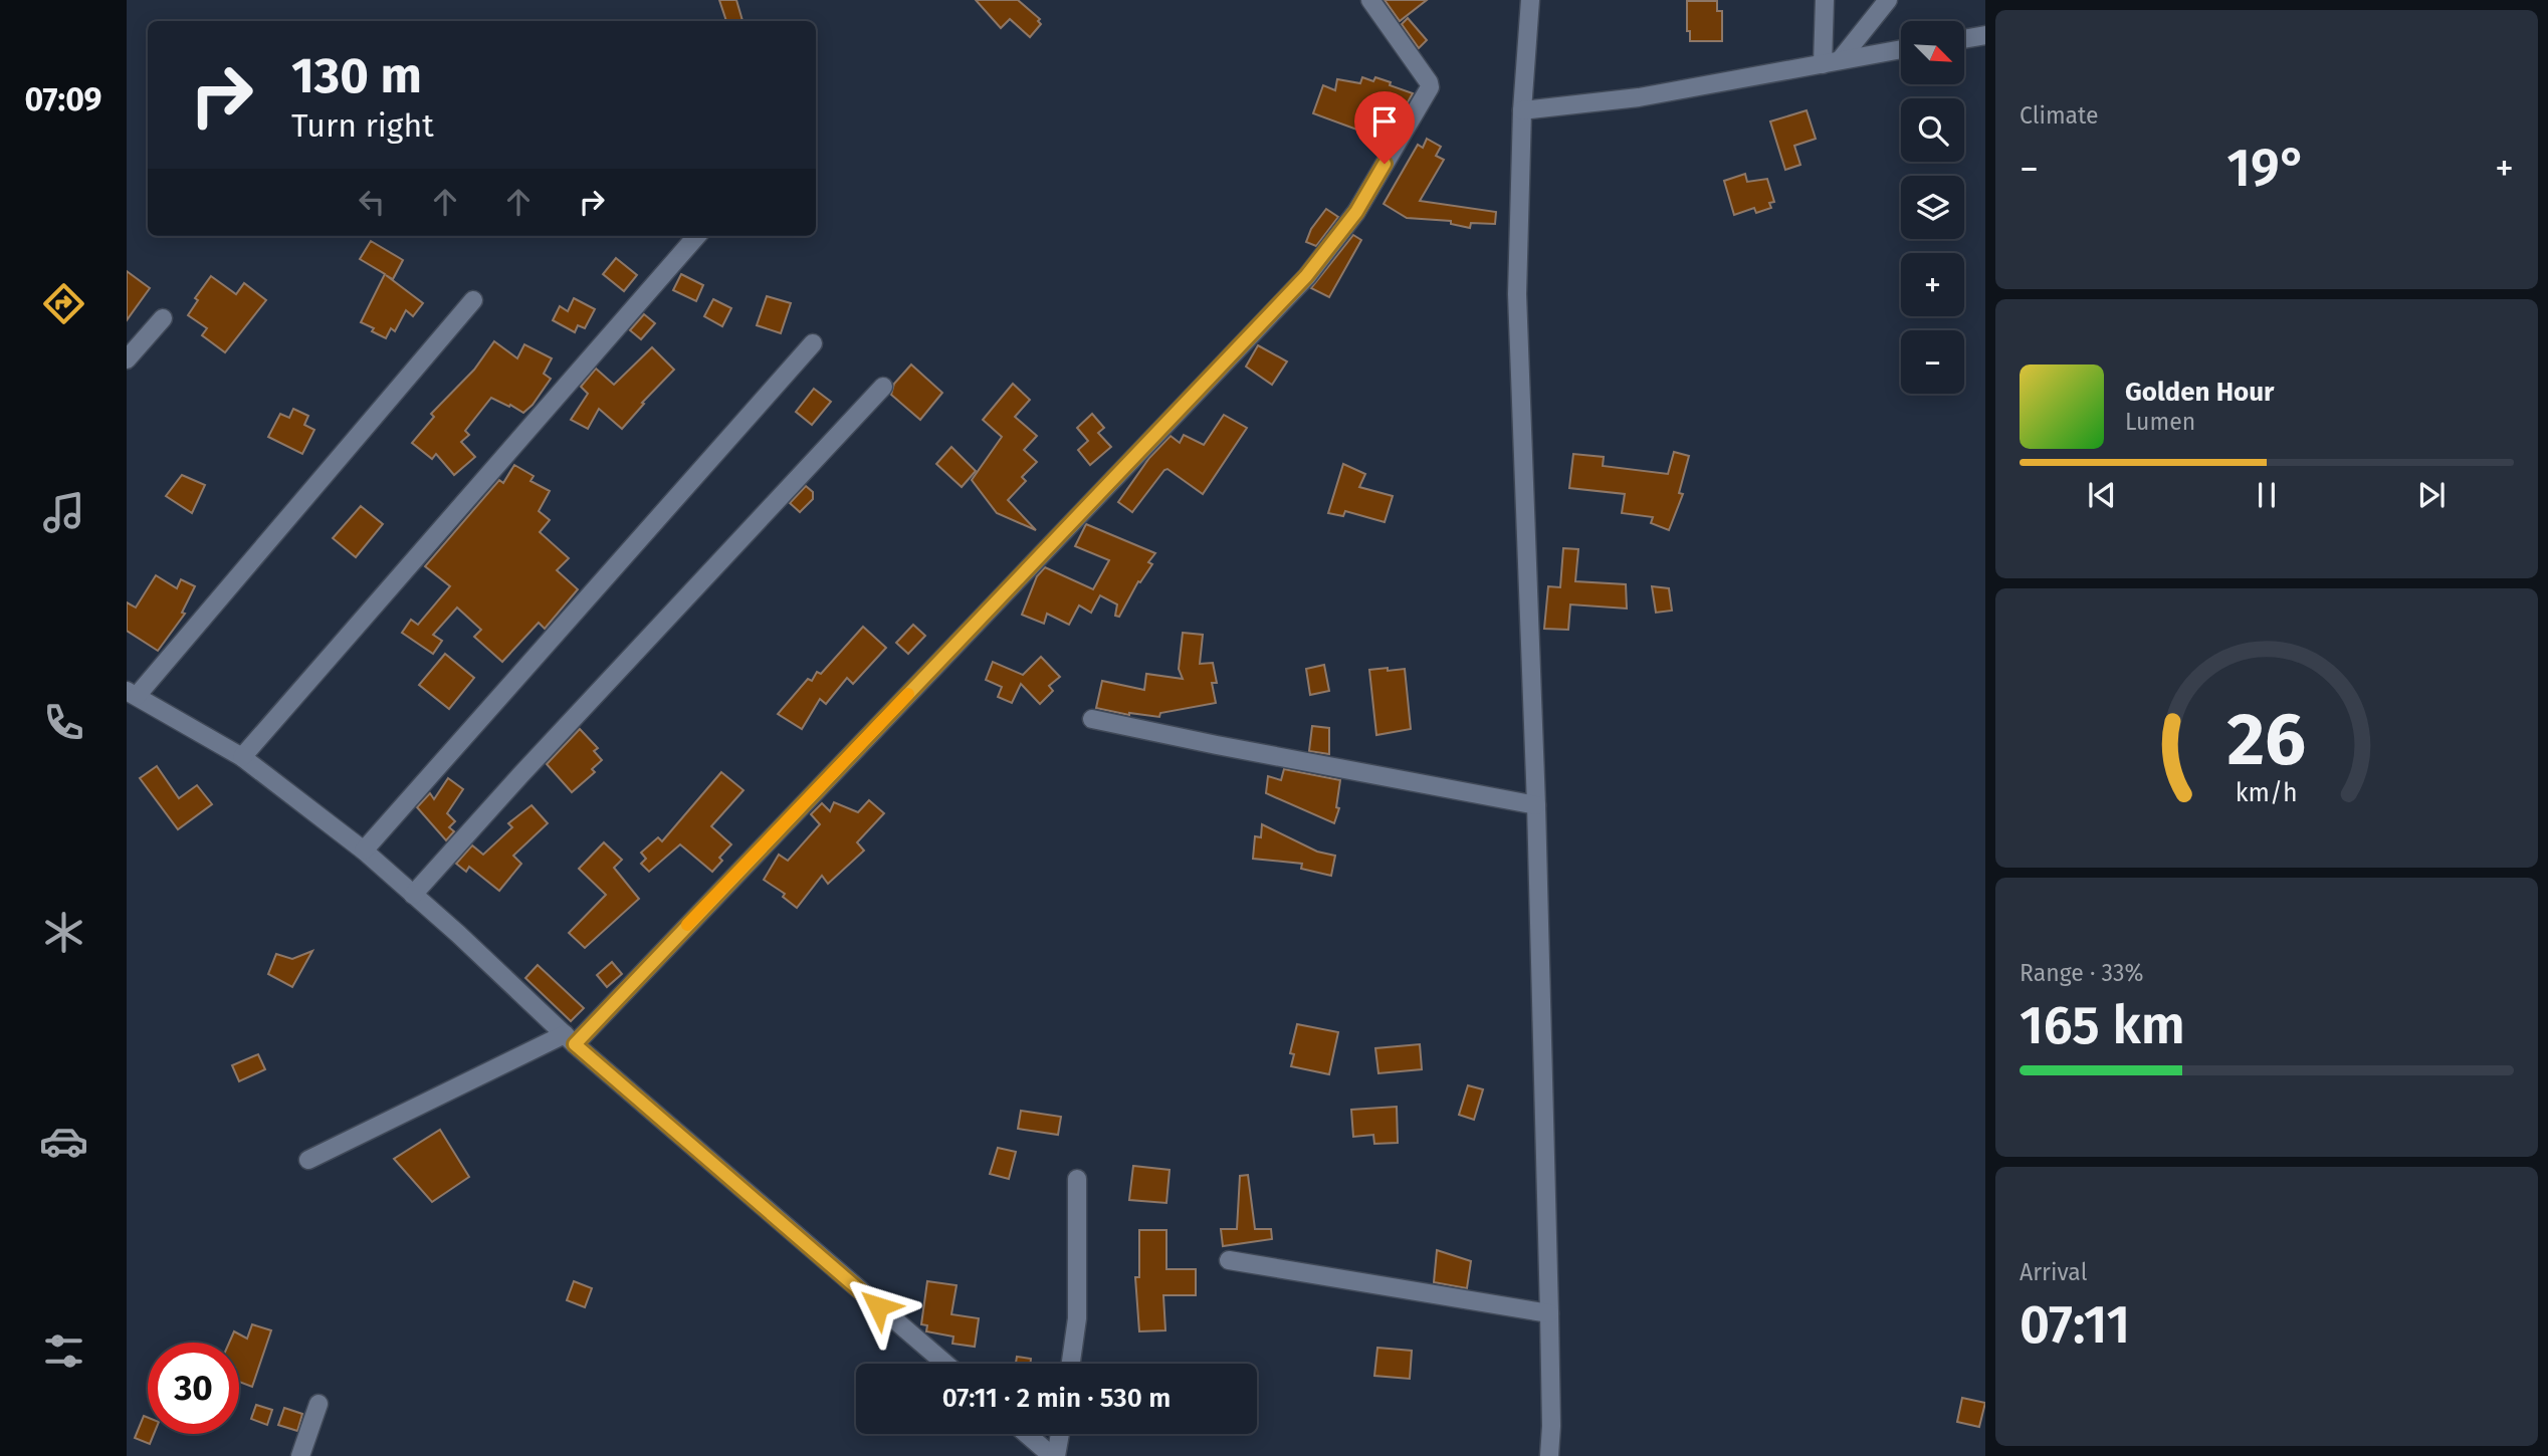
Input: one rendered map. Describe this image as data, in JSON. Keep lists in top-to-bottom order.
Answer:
{
  "north": "bottom right",
  "page": {
    "tabs": "07:09",
    "tile": [
      "Climate",
      ["Range · 33%", "165 km"],
      ["Arrival", "07:11"]
    ],
    "map_buttons": ["+", "−"],
    "turn": ["130 m", "Turn right"],
    "heat": ["−", "19°", "+"],
    "song": ["Golden Hour", "Lumen"],
    "limit": "30",
    "trip": "07:11 · 2 min · 530 m",
    "gauge": ["26", "km/h"]
  }
}
